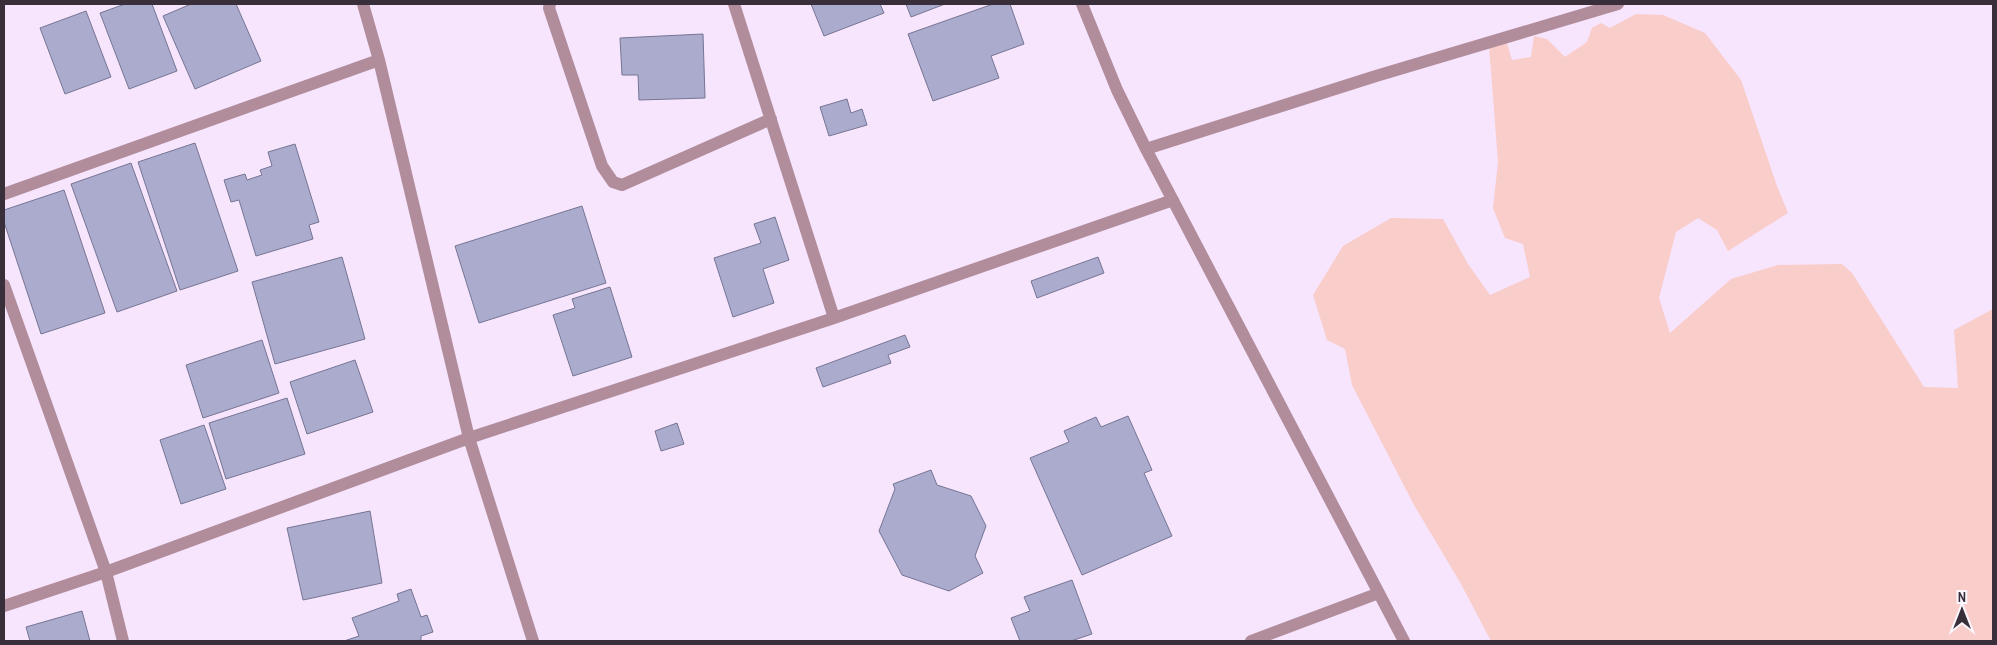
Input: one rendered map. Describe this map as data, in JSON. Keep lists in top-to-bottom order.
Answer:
{
  "north": "top"
}
